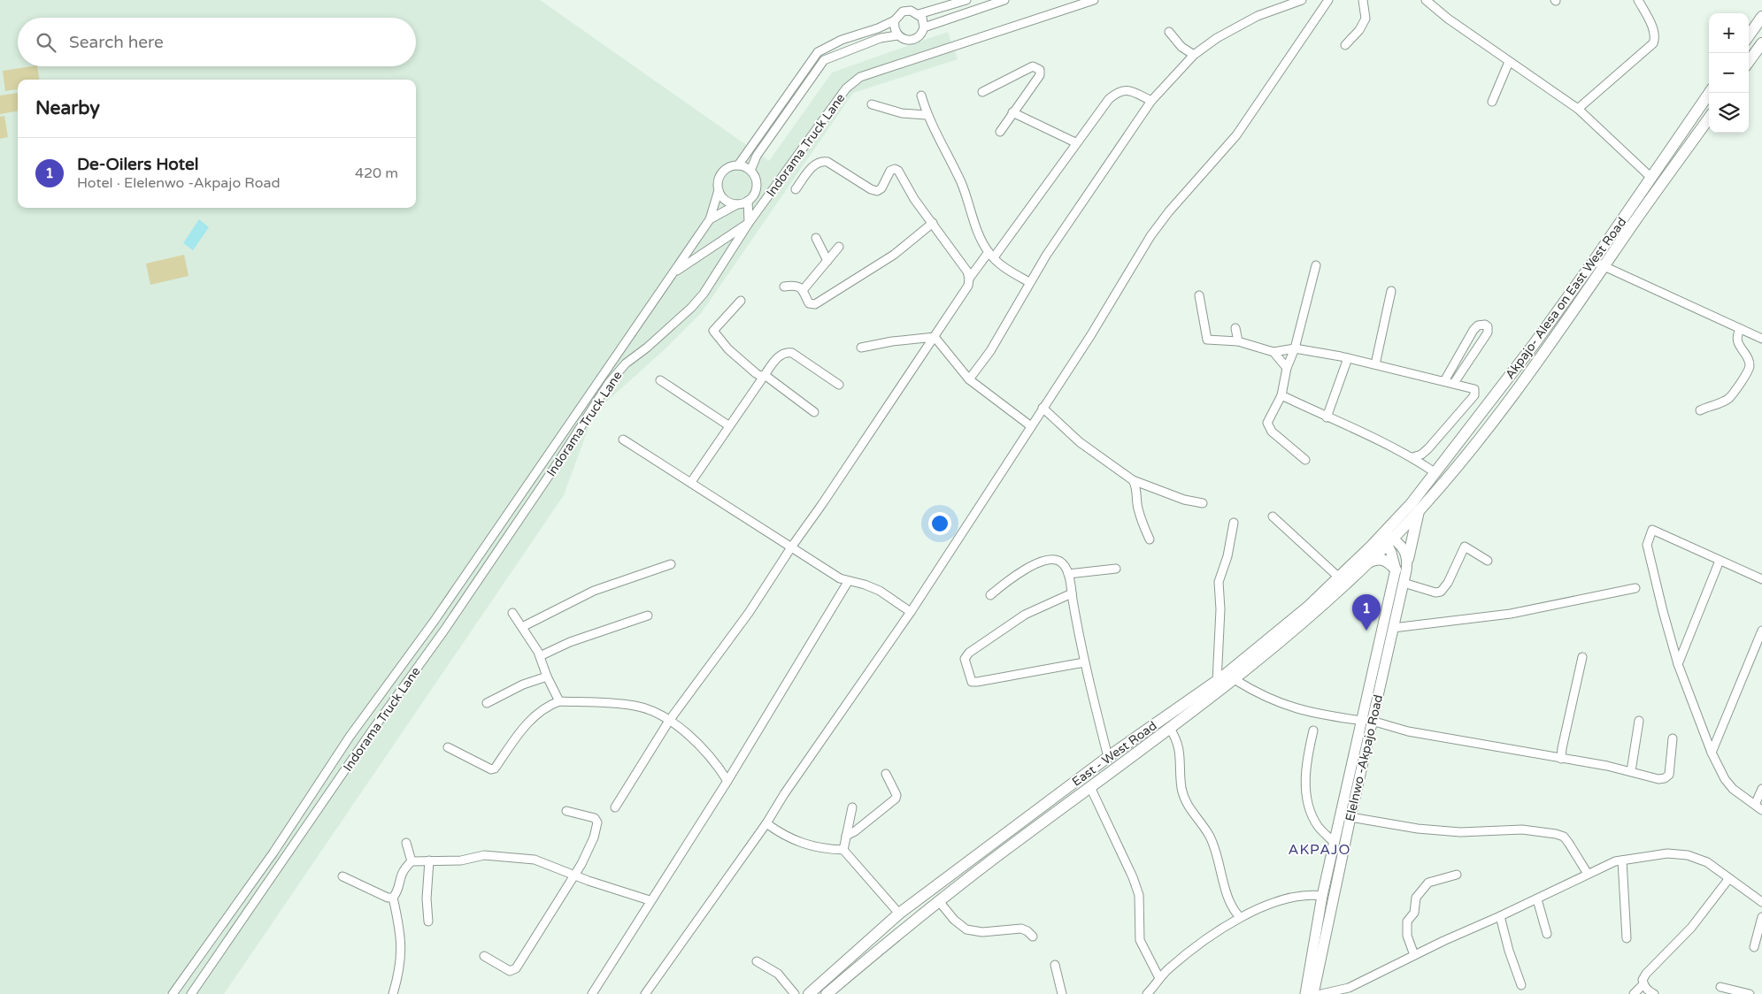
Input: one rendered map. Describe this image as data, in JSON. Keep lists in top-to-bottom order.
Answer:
{
  "streets": {
    "main road": ["Akpajo- Alesa on East West Road", "East - West Road", "Elelnwo -Akpajo Road"],
    "street": ["Indorama Truck Lane"]
  },
  "crossings": [
    ["Akpajo- Alesa on East West Road", "East - West Road"]
  ],
  "districts": ["AKPAJO"],
  "page": {
    "map_buttons": ["+", "−"],
    "search": "Search here",
    "heading": "Nearby",
    "list": [
      {
        "mark": "1",
        "name": "De-Oilers Hotel",
        "note": "Hotel · Elelenwo -Akpajo Road",
        "value": "420 m"
      }
    ],
    "pins": "1"
  }
}
